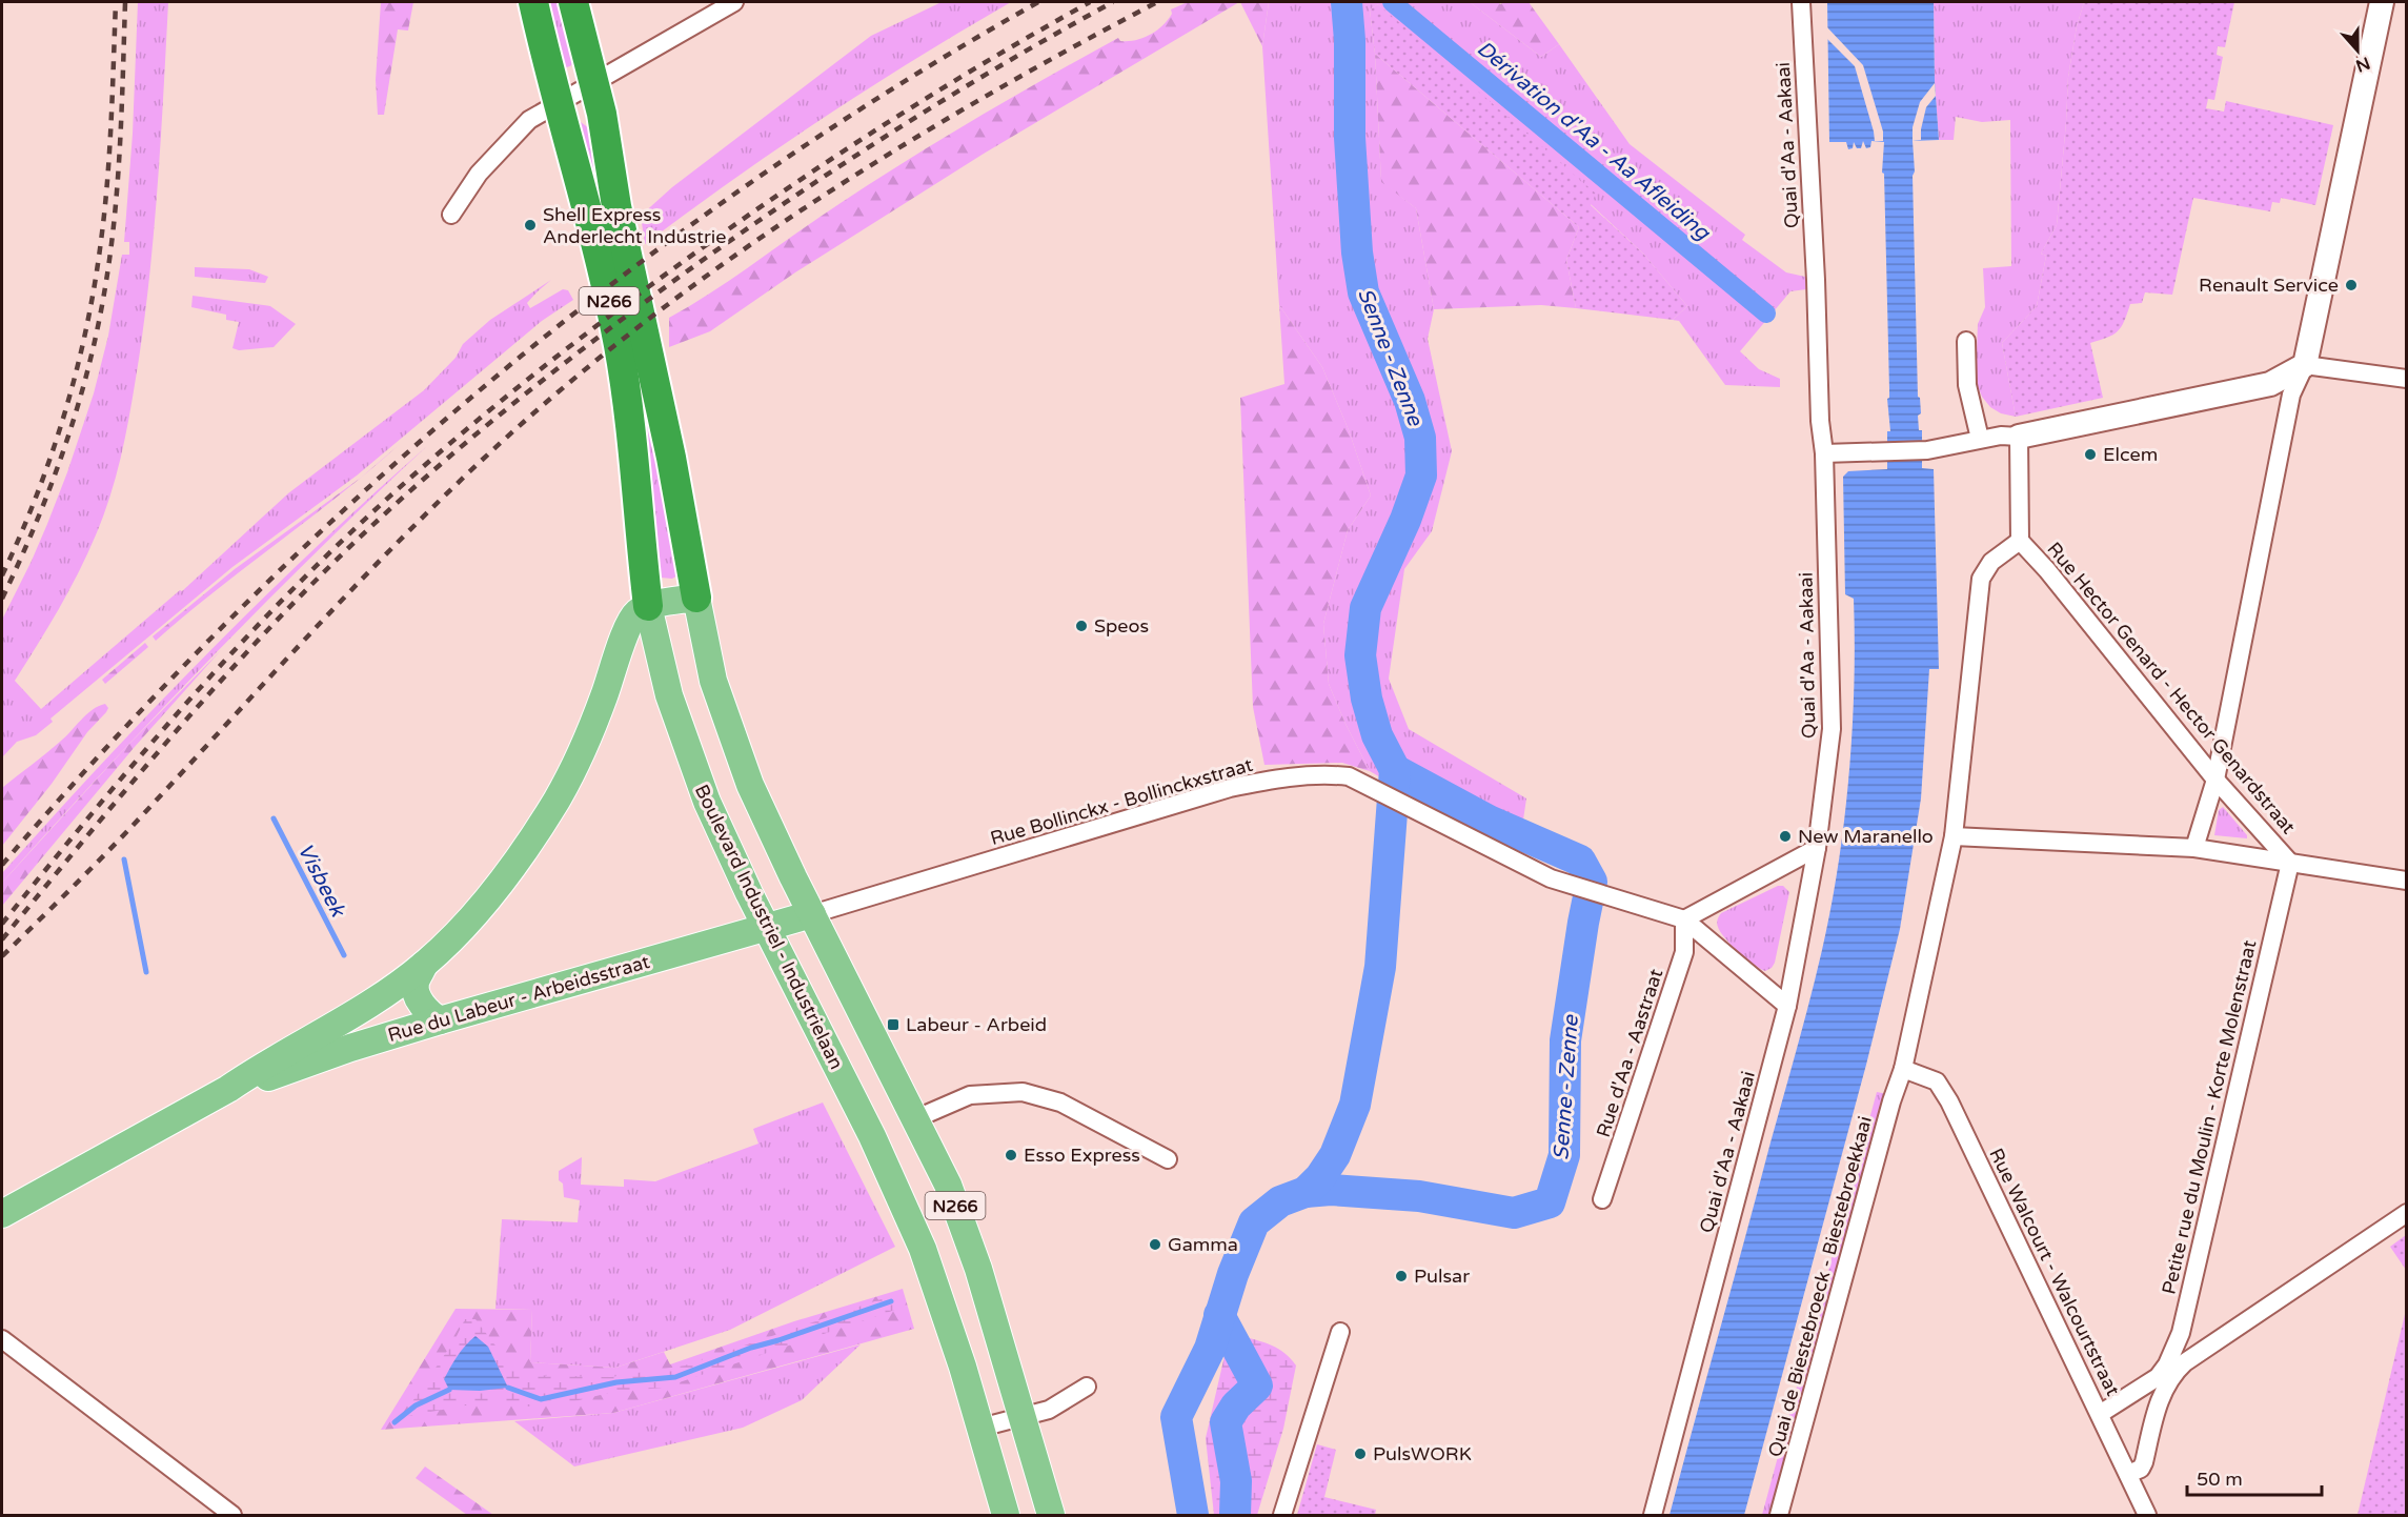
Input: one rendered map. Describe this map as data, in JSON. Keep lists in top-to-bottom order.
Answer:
{
  "streets": {
    "highway": ["N266", "Boulevard Industriel - Industrielaan"],
    "main road": ["Rue du Labeur - Arbeidsstraat"],
    "street": [
      "Quai d'Aa - Aakaai",
      "Rue Hector Genard - Hector Genardstraat",
      "Rue Bollinckx - Bollinckxstraat",
      "Rue d'Aa - Aastraat",
      "Petite rue du Moulin - Korte Molenstraat",
      "Rue Walcourt - Walcourtstraat",
      "Quai de Biestebroeck - Biestebroekkaai"
    ]
  },
  "crossings": [
    ["Quai d'Aa - Aakaai", "Rue Bollinckx - Bollinckxstraat"],
    ["N266", "Rue Bollinckx - Bollinckxstraat"],
    ["N266", "Rue du Labeur - Arbeidsstraat"],
    ["Rue Hector Genard - Hector Genardstraat", "Petite rue du Moulin - Korte Molenstraat"],
    ["Rue Hector Genard - Hector Genardstraat", "Quai de Biestebroeck - Biestebroekkaai"],
    ["Rue Bollinckx - Bollinckxstraat", "Rue du Labeur - Arbeidsstraat"],
    ["Rue Bollinckx - Bollinckxstraat", "Rue d'Aa - Aastraat"],
    ["Boulevard Industriel - Industrielaan", "Rue du Labeur - Arbeidsstraat"],
    ["Petite rue du Moulin - Korte Molenstraat", "Rue Walcourt - Walcourtstraat"],
    ["Rue Walcourt - Walcourtstraat", "Quai de Biestebroeck - Biestebroekkaai"]
  ],
  "water": ["Dérivation d'Aa - Aa Afleiding", "Senne - Zenne", "Visbeek"],
  "places": {
    "other": [
      "Shell Express Anderlecht Industrie",
      "Renault Service",
      "Elcem",
      "Speos",
      "New Maranello",
      "Esso Express",
      "Gamma",
      "Pulsar",
      "PulsWORK"
    ],
    "transit": ["Labeur - Arbeid"]
  },
  "scale_bar": "50 m",
  "north": "bottom"
}
